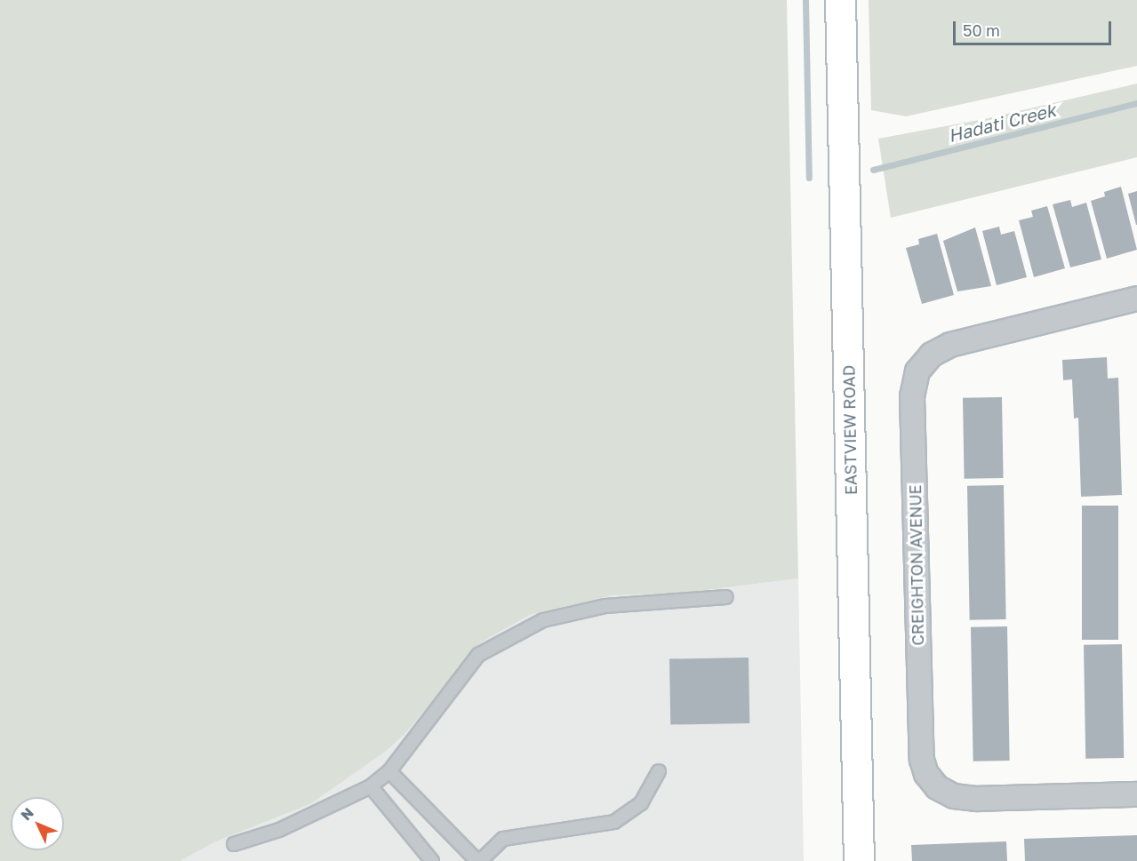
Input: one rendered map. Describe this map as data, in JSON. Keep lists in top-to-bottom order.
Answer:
{
  "streets": {
    "street": ["EASTVIEW ROAD", "CREIGHTON AVENUE"]
  },
  "water": ["Hadati Creek"],
  "scale_bar": "50 m",
  "north": "top left"
}
